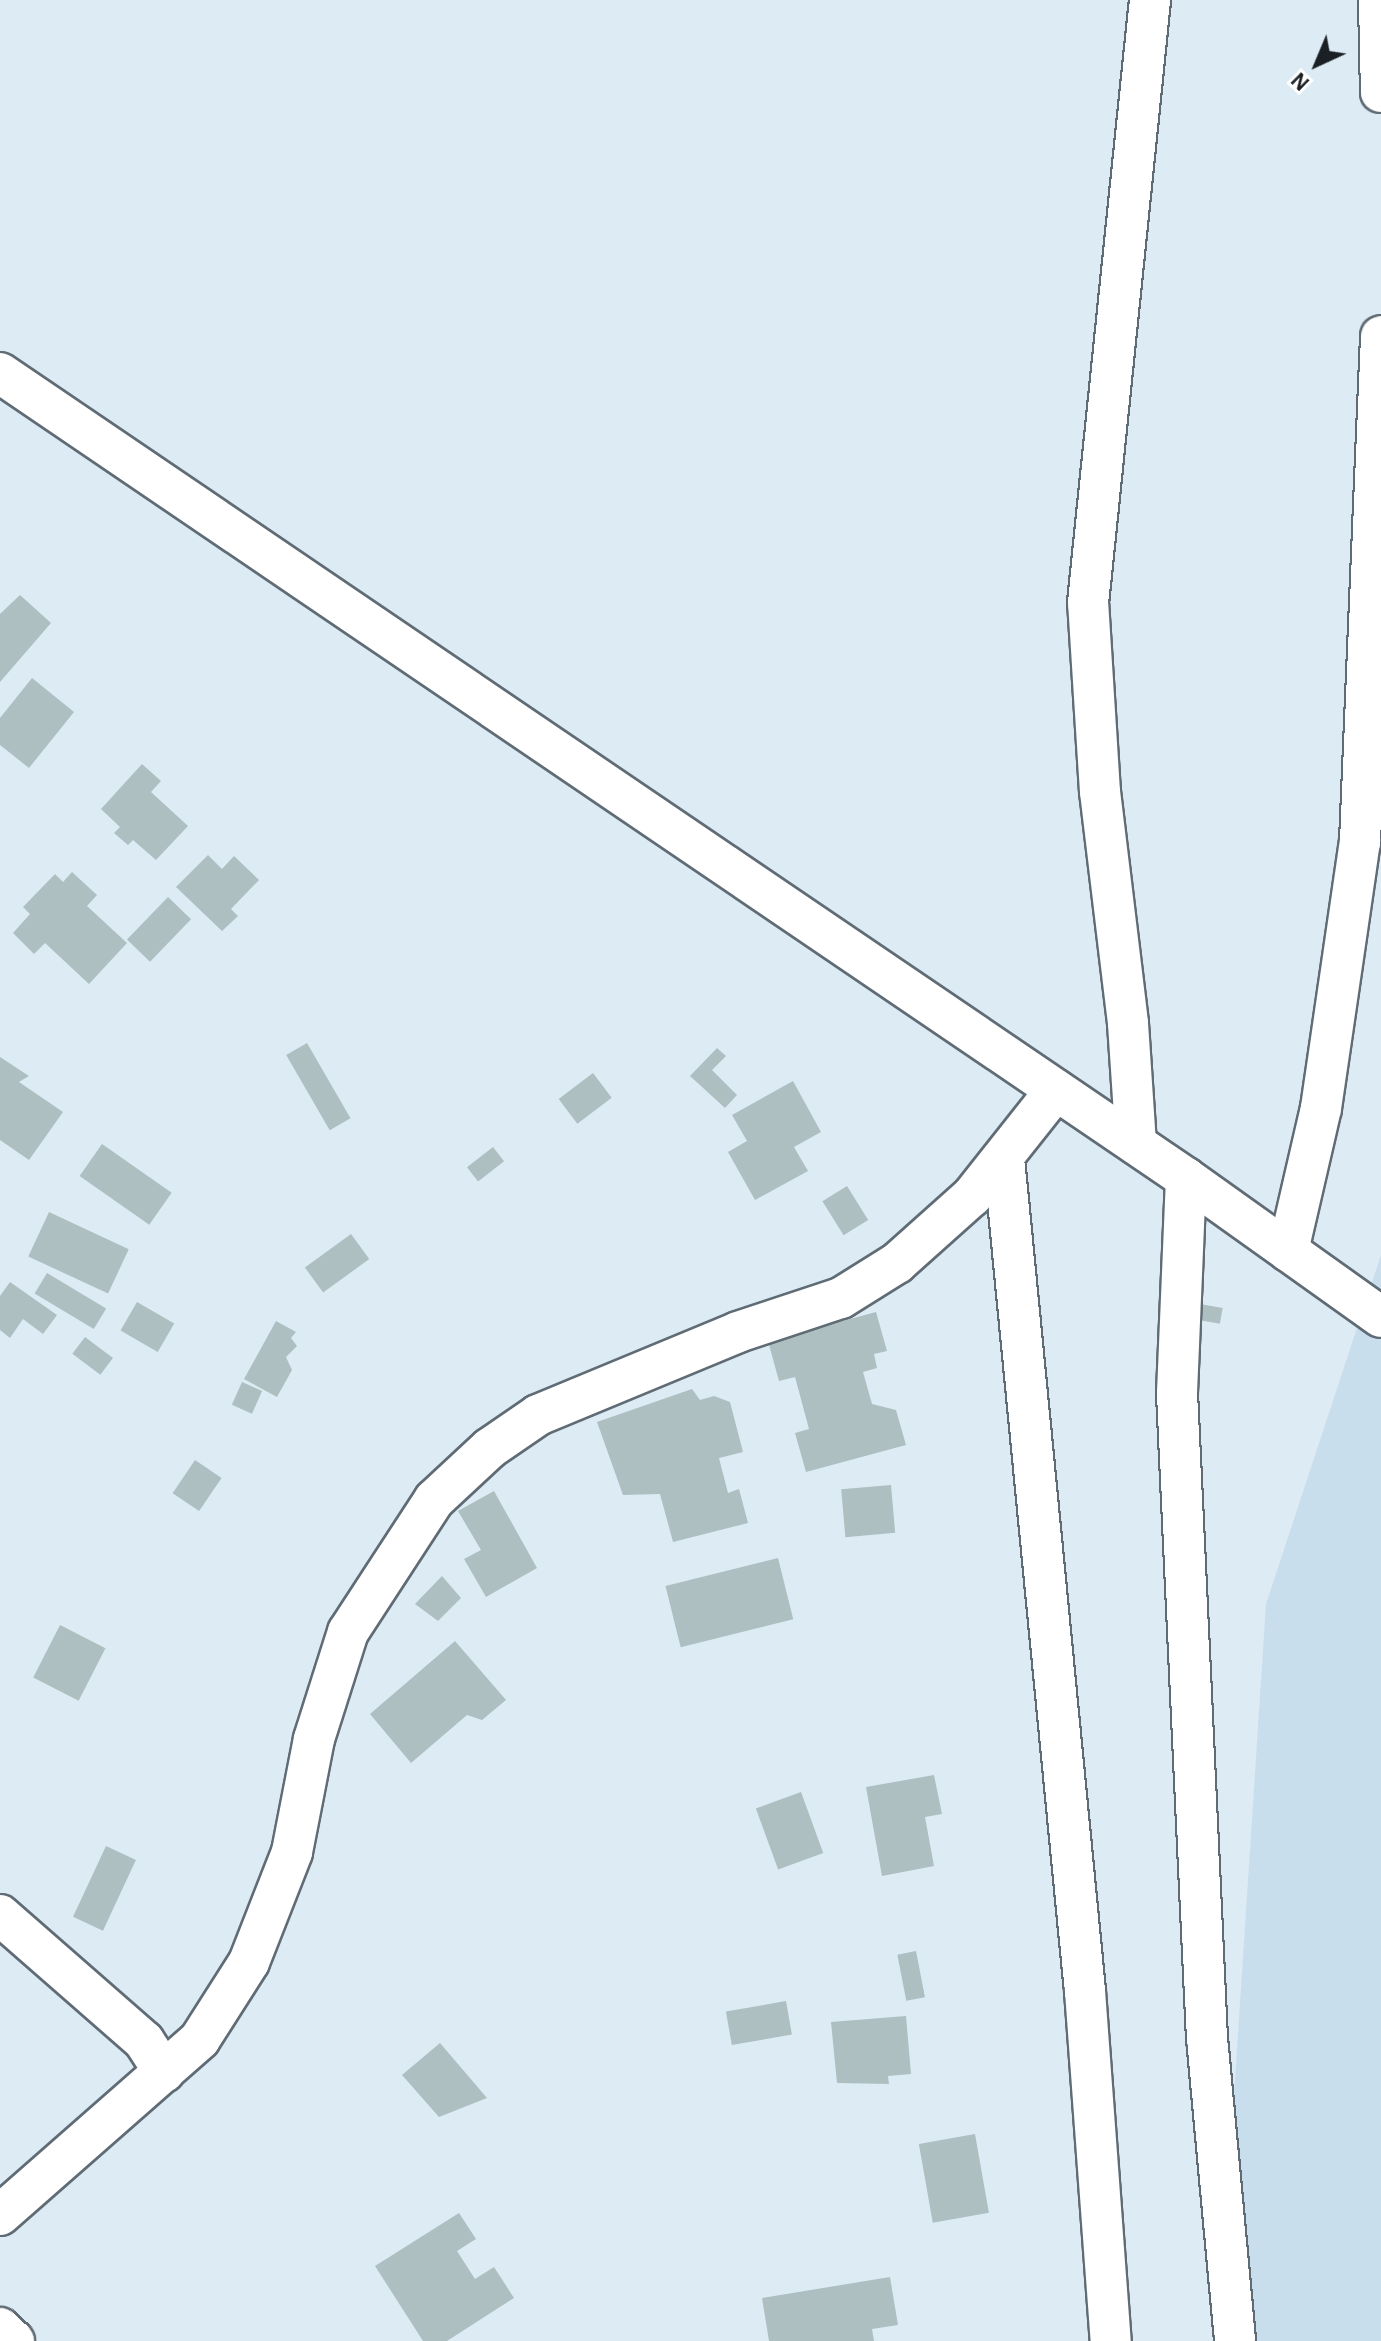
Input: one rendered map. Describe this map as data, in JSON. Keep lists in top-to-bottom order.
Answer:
{
  "north": "bottom left"
}
